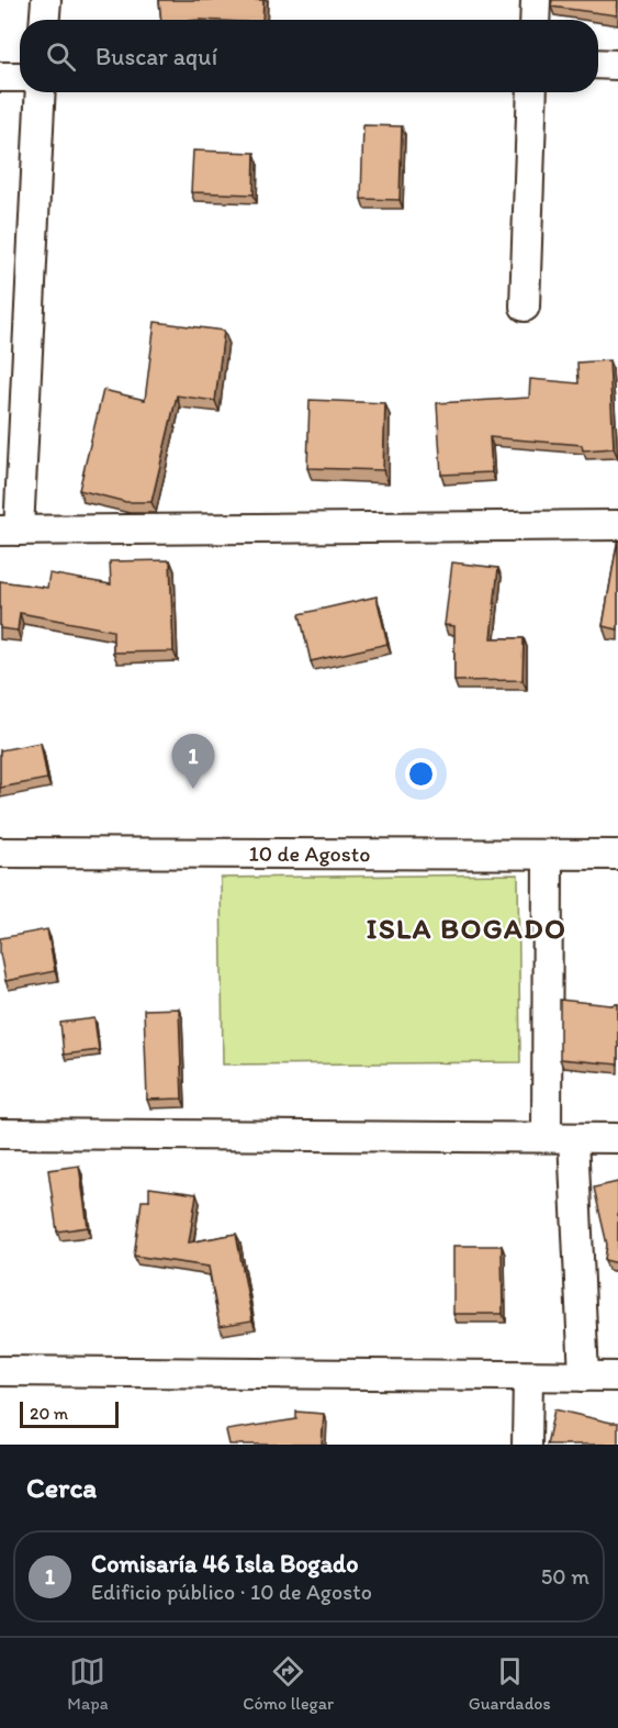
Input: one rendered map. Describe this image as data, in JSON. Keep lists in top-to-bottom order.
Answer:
{
  "streets": {
    "street": ["10 de Agosto"]
  },
  "districts": ["ISLA BOGADO"],
  "scale_bar": "20 m",
  "page": {
    "search": "Buscar aquí",
    "pins": "1",
    "scale": "20 m",
    "heading": "Cerca",
    "list": [
      {
        "mark": "1",
        "name": "Comisaría 46 Isla Bogado",
        "note": "Edificio público · 10 de Agosto",
        "value": "50 m"
      }
    ],
    "nav": ["Mapa", "Cómo llegar", "Guardados"]
  }
}
